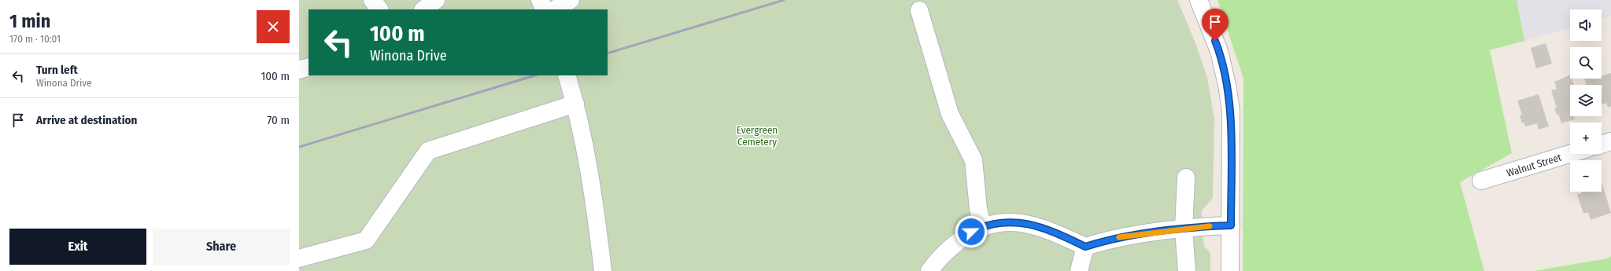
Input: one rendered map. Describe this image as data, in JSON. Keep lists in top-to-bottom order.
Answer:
{
  "streets": {
    "street": ["Walnut Street"]
  },
  "parks": ["Evergreen Cemetery"],
  "page": {
    "heading": ["1 min", "170 m · 10:01"],
    "map_buttons": ["+", "−"],
    "turn": ["100 m", "Winona Drive"],
    "list": [
      {
        "name": "Turn left",
        "note": "Winona Drive",
        "value": "100 m"
      },
      {
        "name": "Arrive at destination",
        "value": "70 m"
      }
    ],
    "buttons": ["Exit", "Share"]
  }
}
